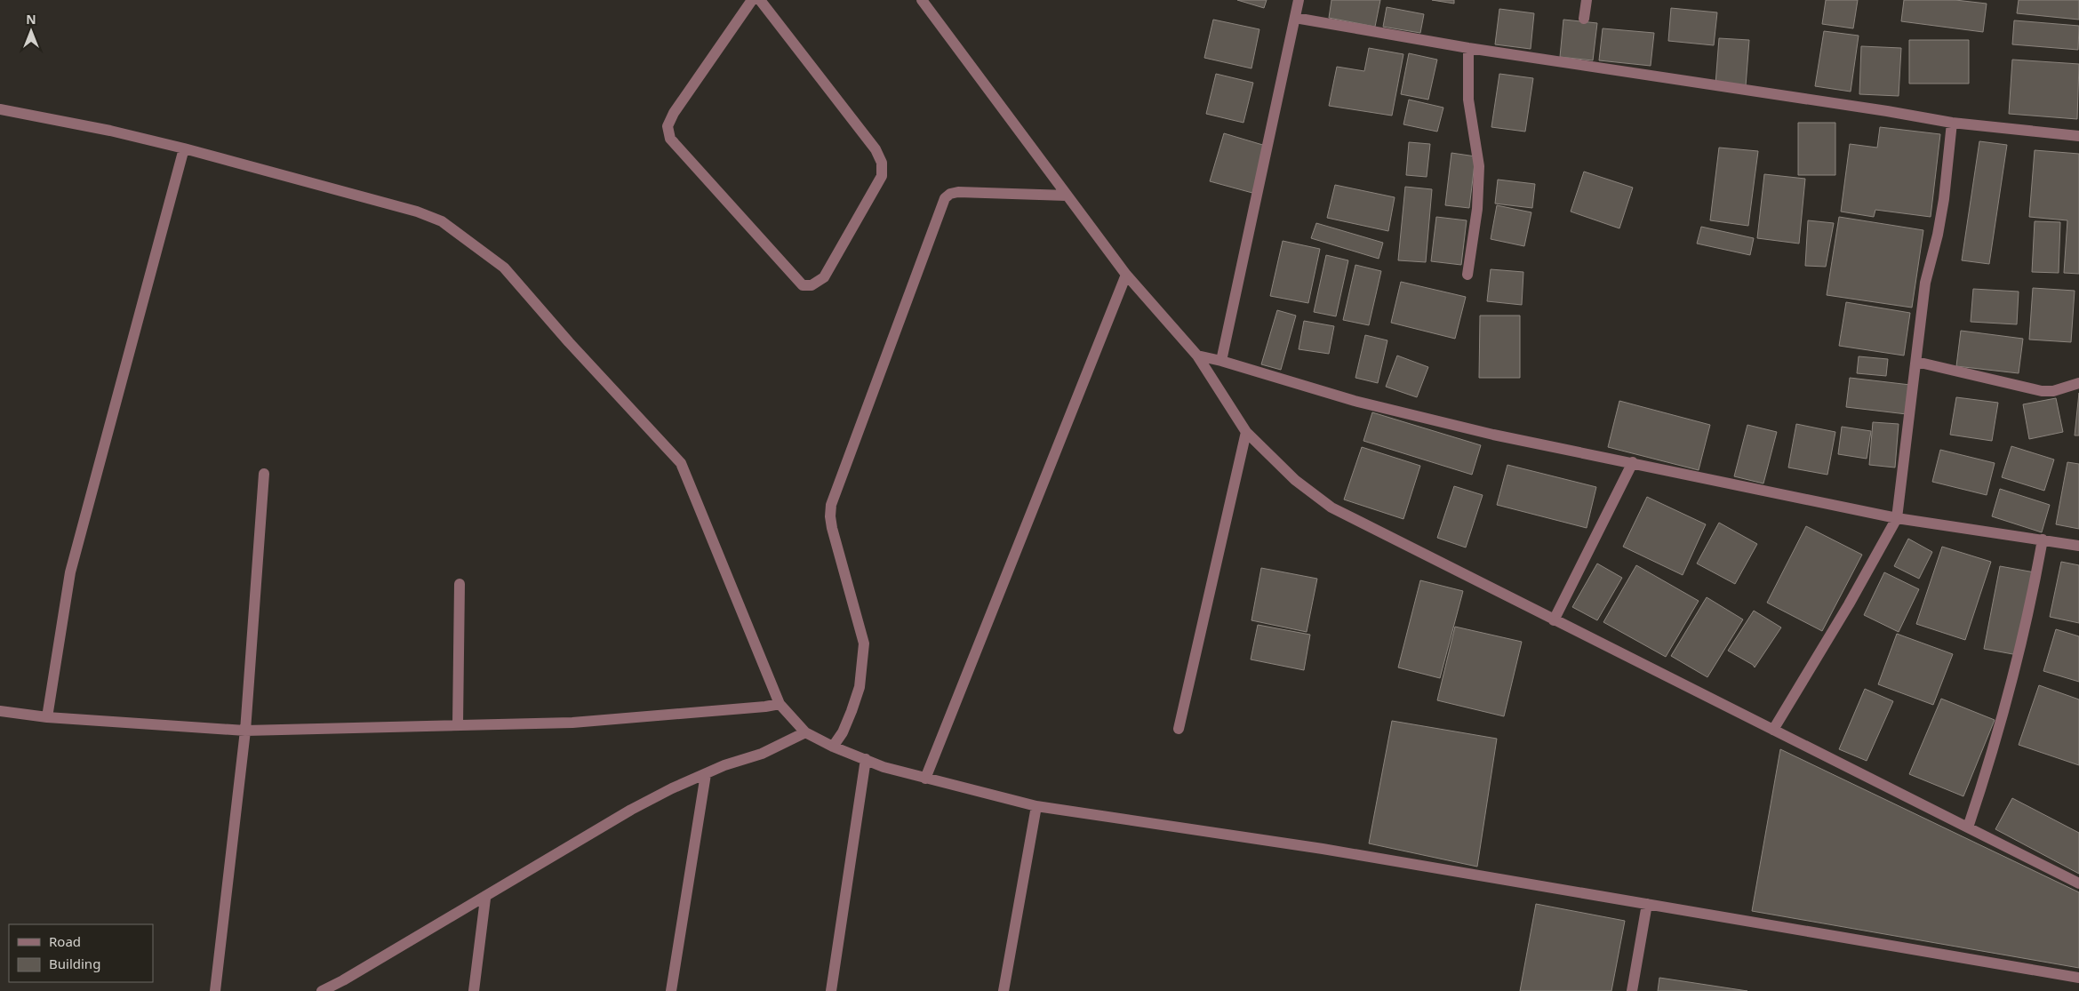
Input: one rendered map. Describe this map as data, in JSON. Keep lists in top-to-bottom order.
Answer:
{
  "legend": ["Road", "Building"],
  "north": "top"
}
